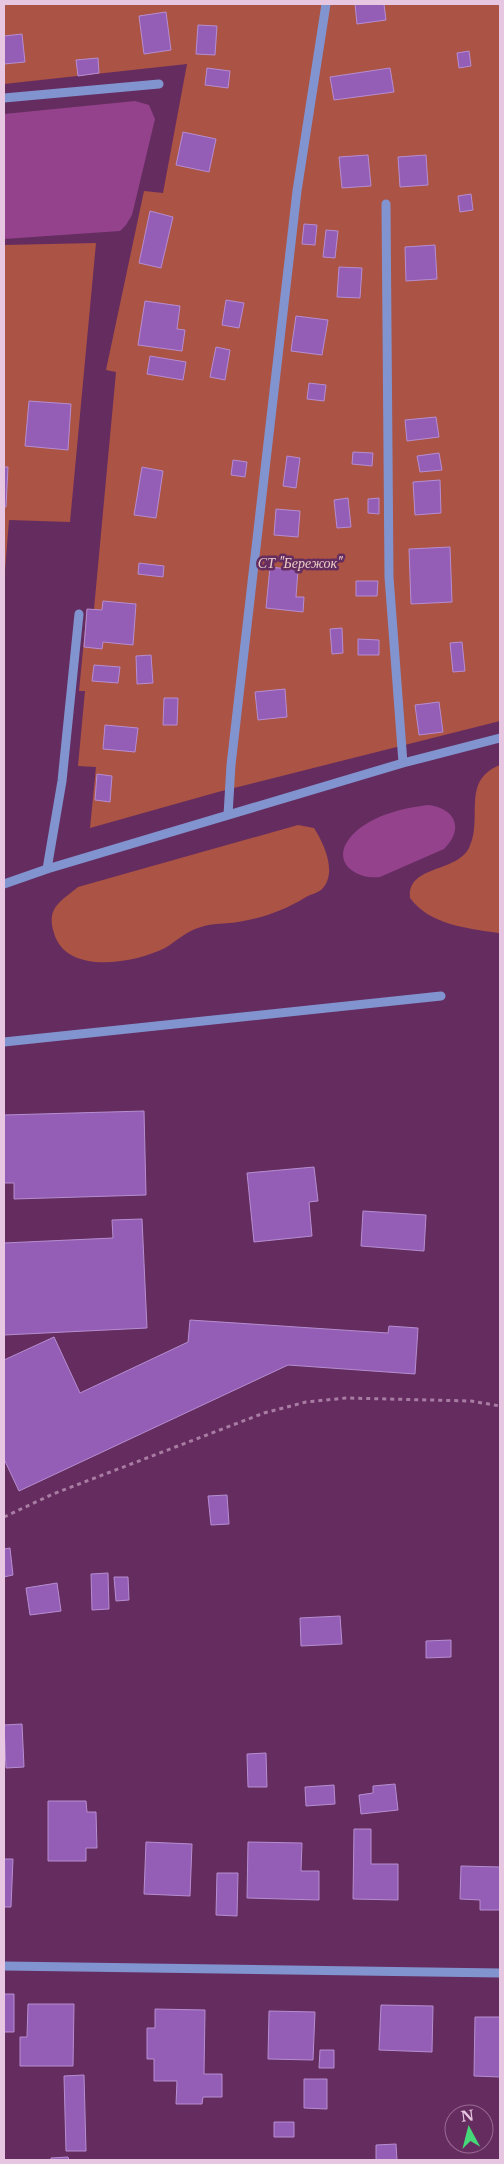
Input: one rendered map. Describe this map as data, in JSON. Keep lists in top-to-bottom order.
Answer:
{
  "parks": ["СТ \"Бережок\""],
  "north": "top"
}
